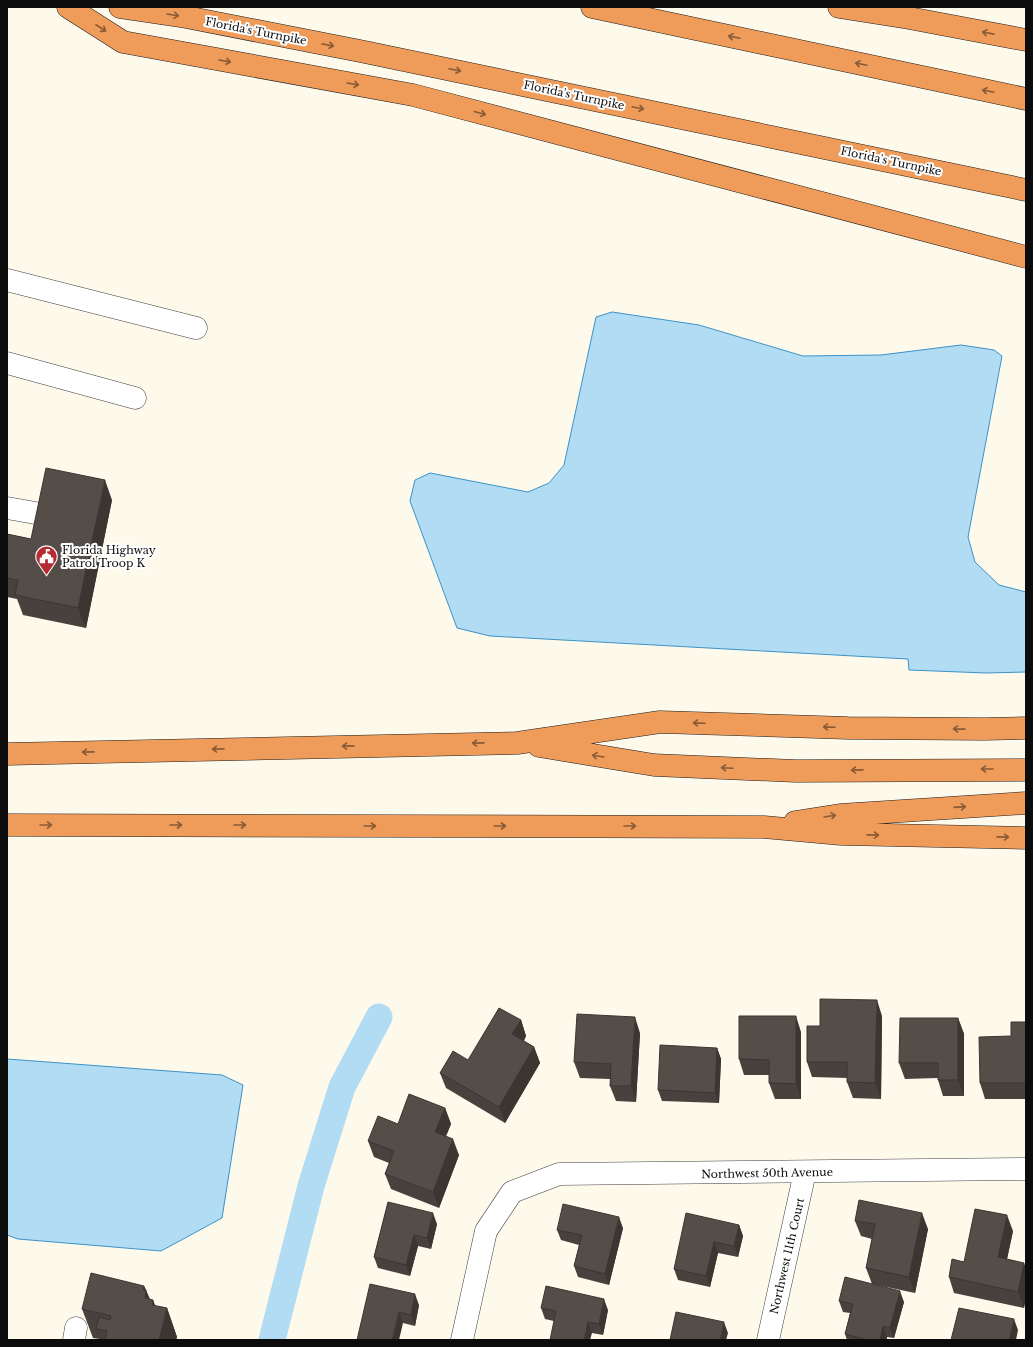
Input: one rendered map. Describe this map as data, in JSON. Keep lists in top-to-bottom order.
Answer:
{
  "streets": {
    "highway": ["Florida's Turnpike"],
    "street": ["Northwest 50th Avenue", "Northwest 11th Court"]
  },
  "crossings": [
    ["Northwest 50th Avenue", "Northwest 11th Court"]
  ],
  "places": {
    "public building": ["Florida Highway Patrol Troop K"]
  }
}
